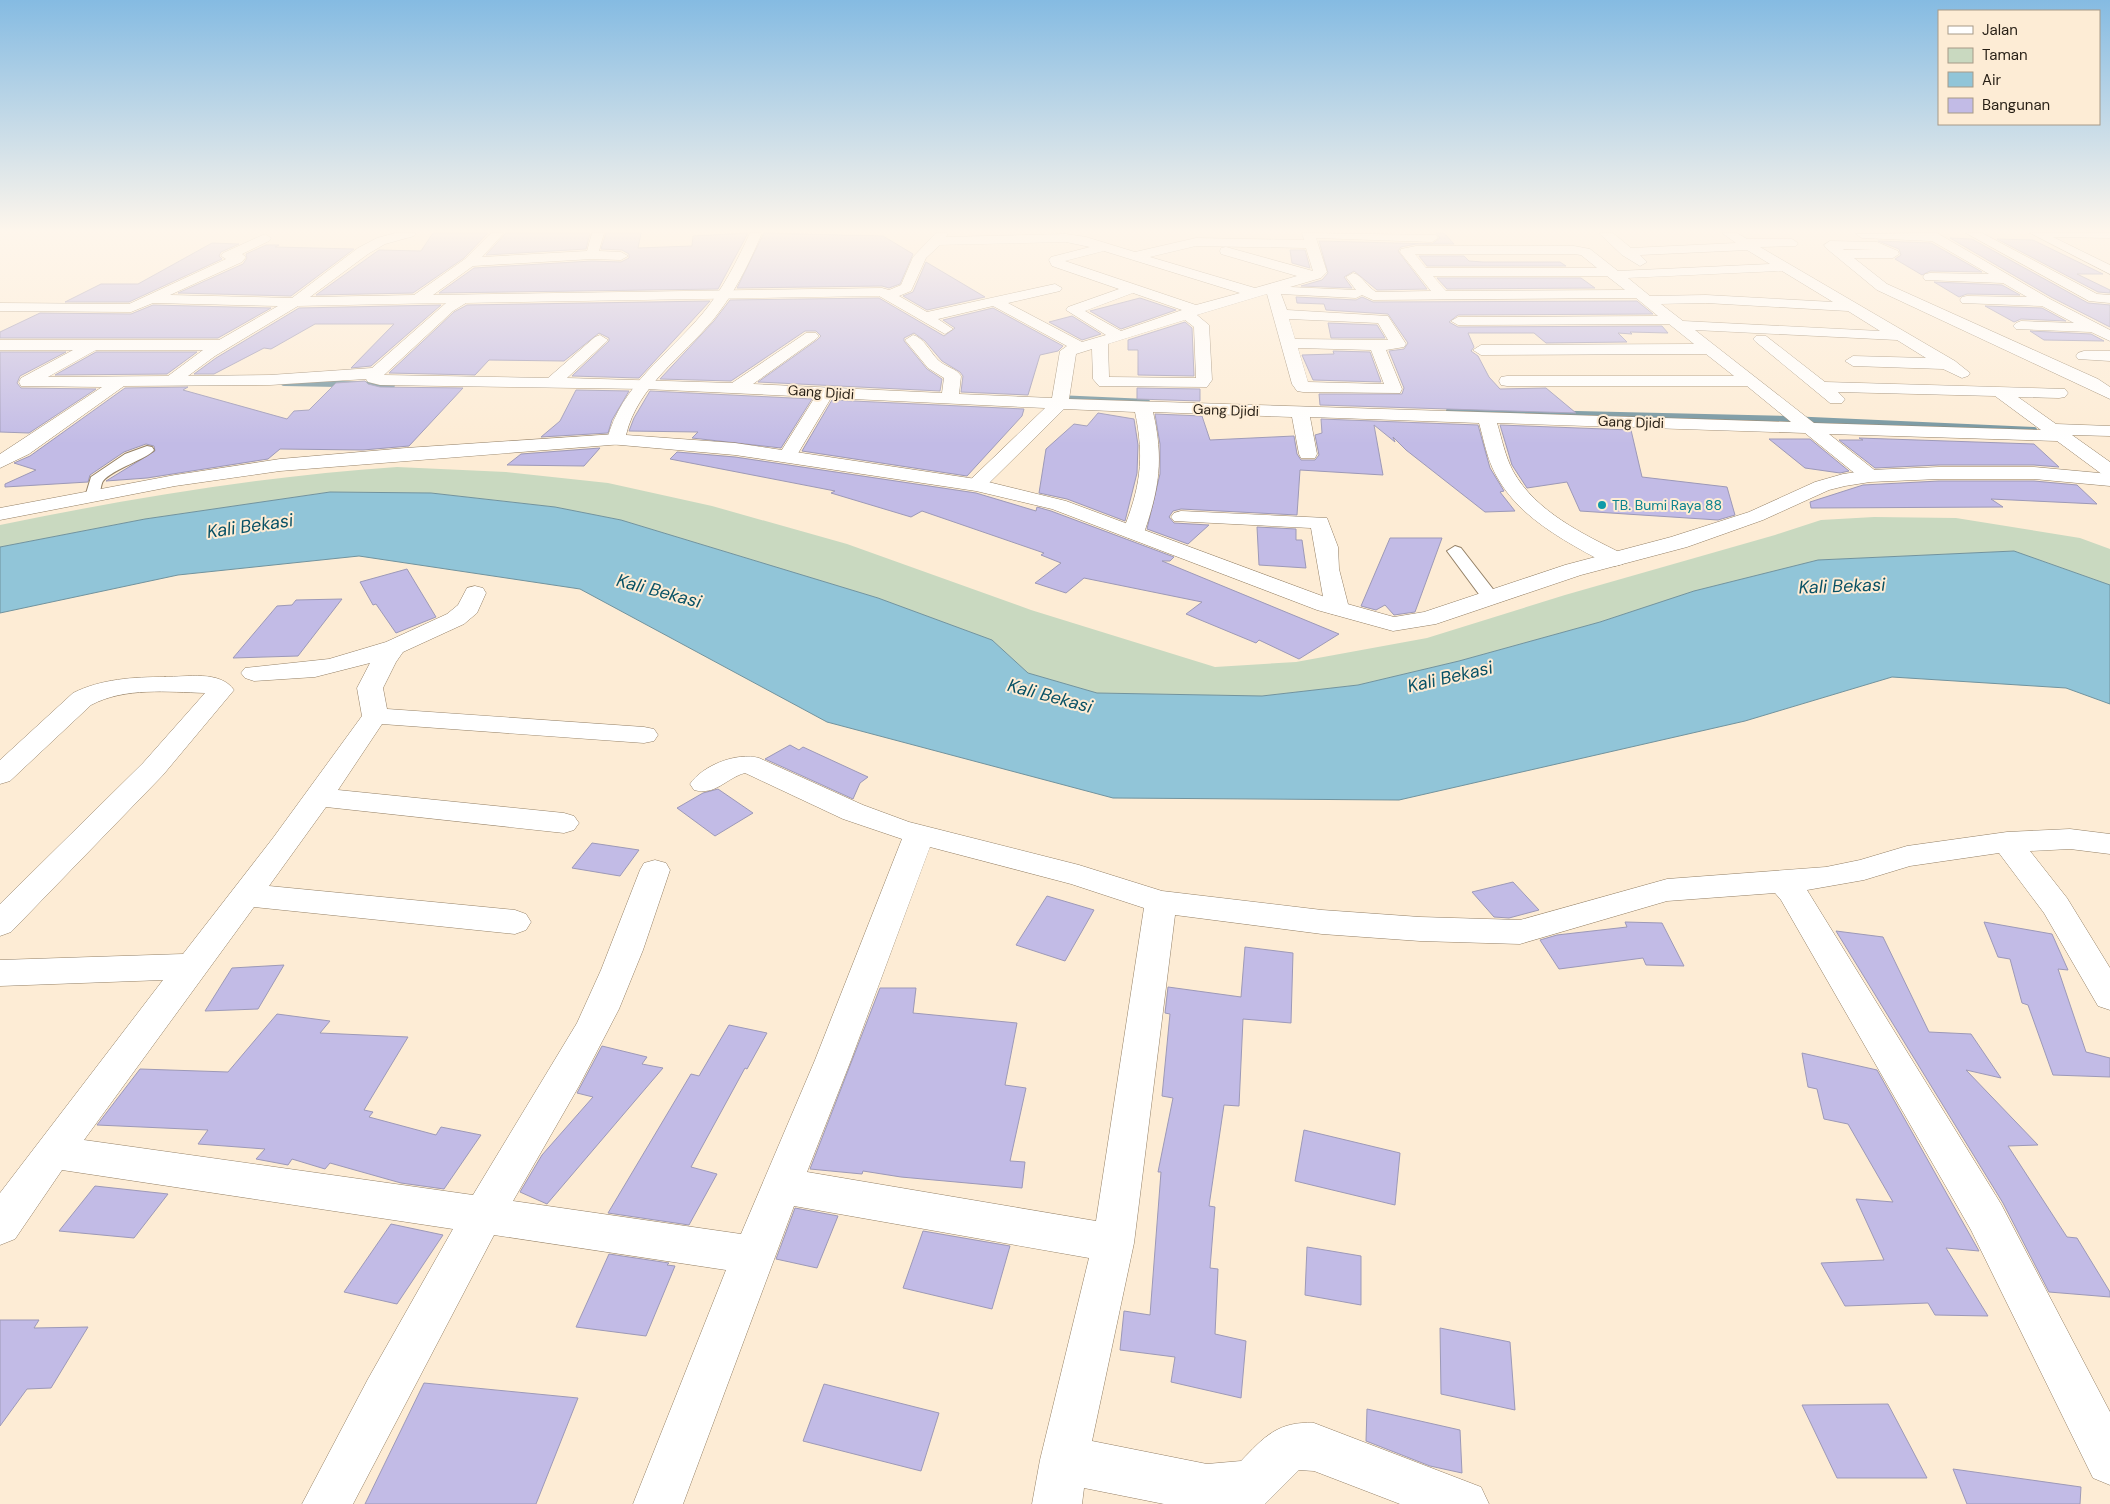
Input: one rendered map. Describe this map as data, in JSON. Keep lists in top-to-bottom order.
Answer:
{
  "streets": {
    "street": ["Gang Djidi"]
  },
  "water": ["Kali Bekasi"],
  "places": ["TB. Bumi Raya 88"],
  "legend": [
    "Jalan",
    "Taman",
    "Air",
    "Bangunan"
  ]
}
